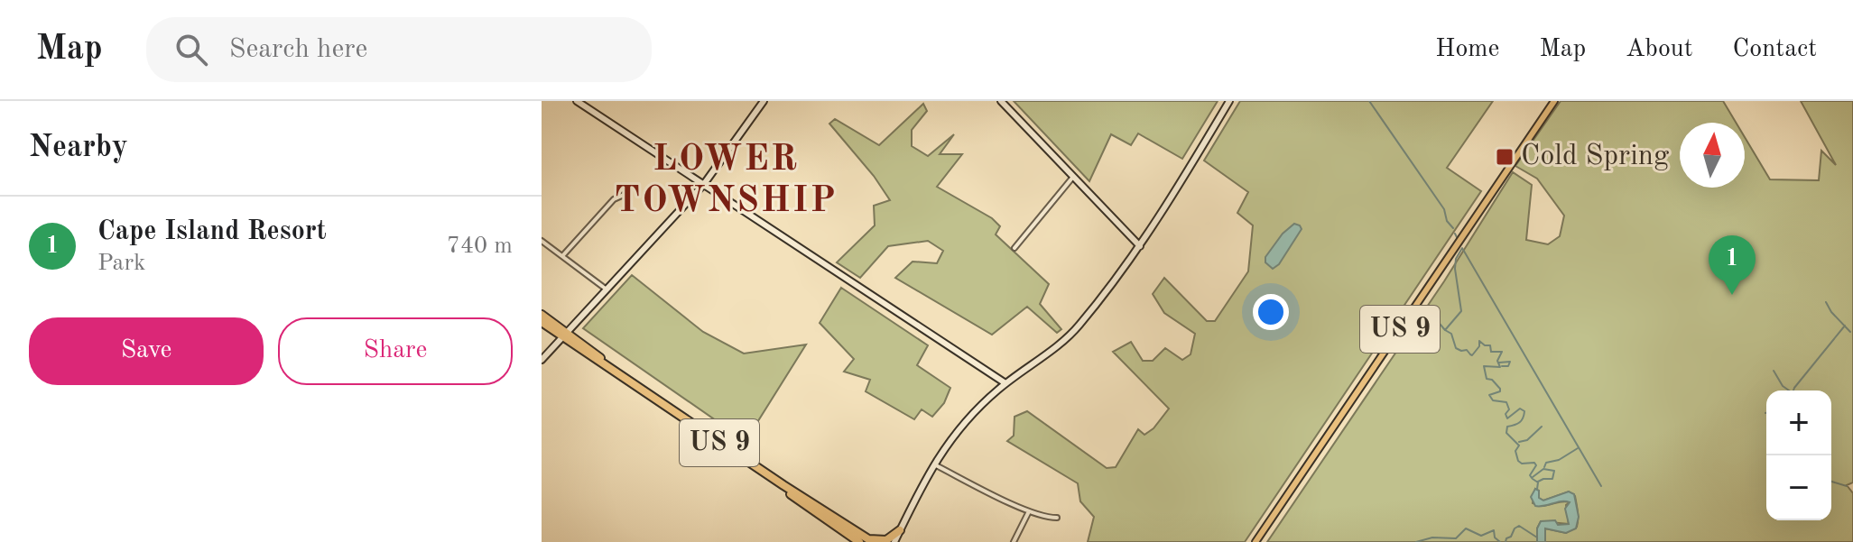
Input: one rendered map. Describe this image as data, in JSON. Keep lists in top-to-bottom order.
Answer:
{
  "streets": {
    "highway": ["US 9"]
  },
  "districts": ["LOWER TOWNSHIP"],
  "places": {
    "transit": ["Cold Spring"]
  },
  "north": "top",
  "page": {
    "header": "Map",
    "search": "Search here",
    "nav": [
      "Home",
      "Map",
      "About",
      "Contact"
    ],
    "heading": "Nearby",
    "list": [
      {
        "mark": "1",
        "name": "Cape Island Resort",
        "note": "Park",
        "value": "740 m"
      }
    ],
    "pins": "1",
    "buttons": ["Save", "Share"],
    "map_buttons": ["+", "−"]
  }
}
